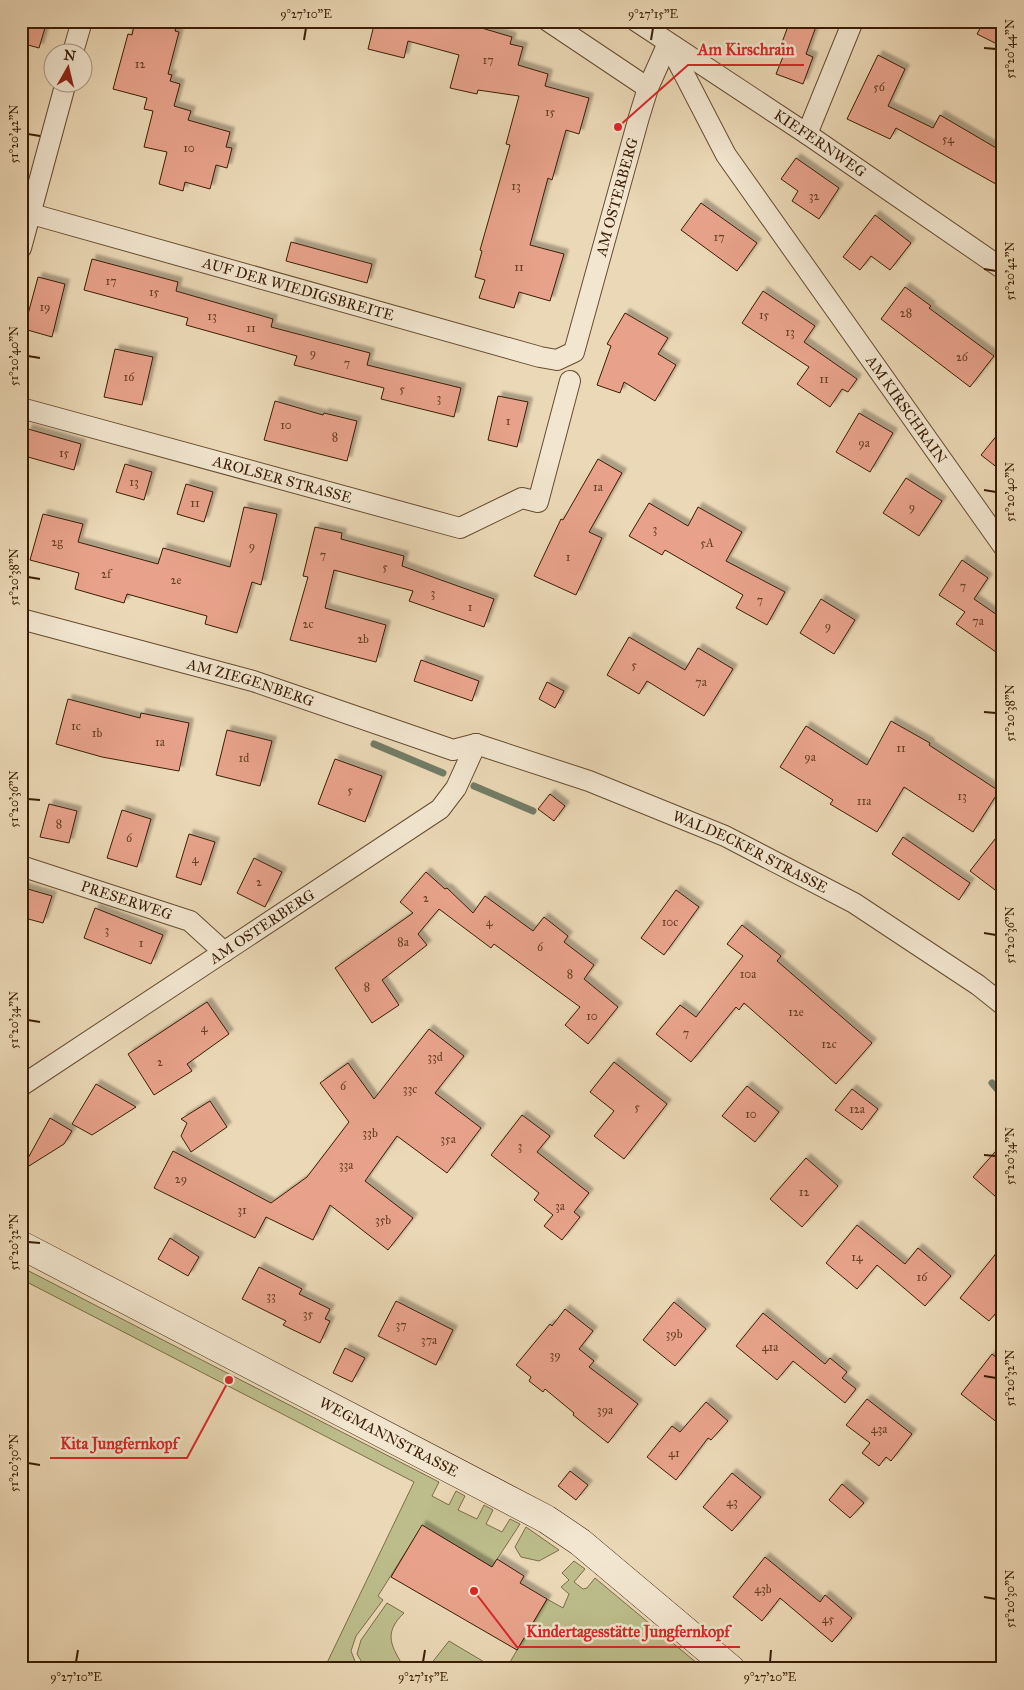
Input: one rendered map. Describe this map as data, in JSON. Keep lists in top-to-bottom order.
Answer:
{
  "streets": {
    "street": [
      "KIEFERNWEG",
      "AM OSTERBERG",
      "AUF DER WIEDIGSBREITE",
      "AM KIRSCHRAIN",
      "AROLSER STRASSE",
      "AM ZIEGENBERG",
      "WALDECKER STRASSE",
      "PRESERWEG",
      "WEGMANNSTRASSE"
    ]
  },
  "crossings": [
    ["KIEFERNWEG", "AM OSTERBERG"],
    ["KIEFERNWEG", "AM KIRSCHRAIN"],
    ["AM OSTERBERG", "AUF DER WIEDIGSBREITE"],
    ["AM OSTERBERG", "AM KIRSCHRAIN"],
    ["AM OSTERBERG", "AM ZIEGENBERG"],
    ["AM OSTERBERG", "WALDECKER STRASSE"],
    ["AM OSTERBERG", "PRESERWEG"],
    ["AM ZIEGENBERG", "WALDECKER STRASSE"]
  ],
  "places": ["Am Kirschrain", "Kita Jungfernkopf", "Kindertagesstätte Jungfernkopf"],
  "house_numbers": [
    "17",
    "12",
    "56",
    "15",
    "54",
    "10",
    "13",
    "32",
    "17",
    "11",
    "17",
    "15",
    "19",
    "28",
    "15",
    "13",
    "11",
    "13",
    "9",
    "26",
    "7",
    "16",
    "11",
    "5",
    "3",
    "1",
    "10",
    "8",
    "9a",
    "15",
    "13",
    "1a",
    "11",
    "9",
    "3",
    "2g",
    "5A",
    "9",
    "7",
    "1",
    "5",
    "2f",
    "2e",
    "7",
    "3",
    "7",
    "1",
    "7a",
    "2c",
    "9",
    "2b",
    "5",
    "7a",
    "1c",
    "1b",
    "1a",
    "11",
    "9a",
    "1d",
    "5",
    "13",
    "11a",
    "8",
    "6",
    "4",
    "2",
    "2",
    "4",
    "10c",
    "3",
    "8a",
    "1",
    "6",
    "8",
    "10a",
    "8",
    "12e",
    "10",
    "4",
    "7",
    "12c",
    "33d",
    "2",
    "6",
    "33c",
    "5",
    "12a",
    "10",
    "33b",
    "35a",
    "3",
    "33a",
    "29",
    "12",
    "3a",
    "31",
    "35b",
    "14",
    "16",
    "33",
    "35",
    "37",
    "39b",
    "37a",
    "41a",
    "39",
    "39a",
    "43a",
    "41",
    "43",
    "43b",
    "45"
  ],
  "north": "top",
  "coordinates": [
    "9°27'10\"E",
    "9°27'15\"E",
    "51°20'44\"N",
    "51°20'42\"N",
    "51°20'40\"N",
    "51°20'38\"N",
    "51°20'36\"N",
    "51°20'34\"N",
    "51°20'32\"N",
    "51°20'30\"N",
    "9°27'20\"E"
  ]
}
